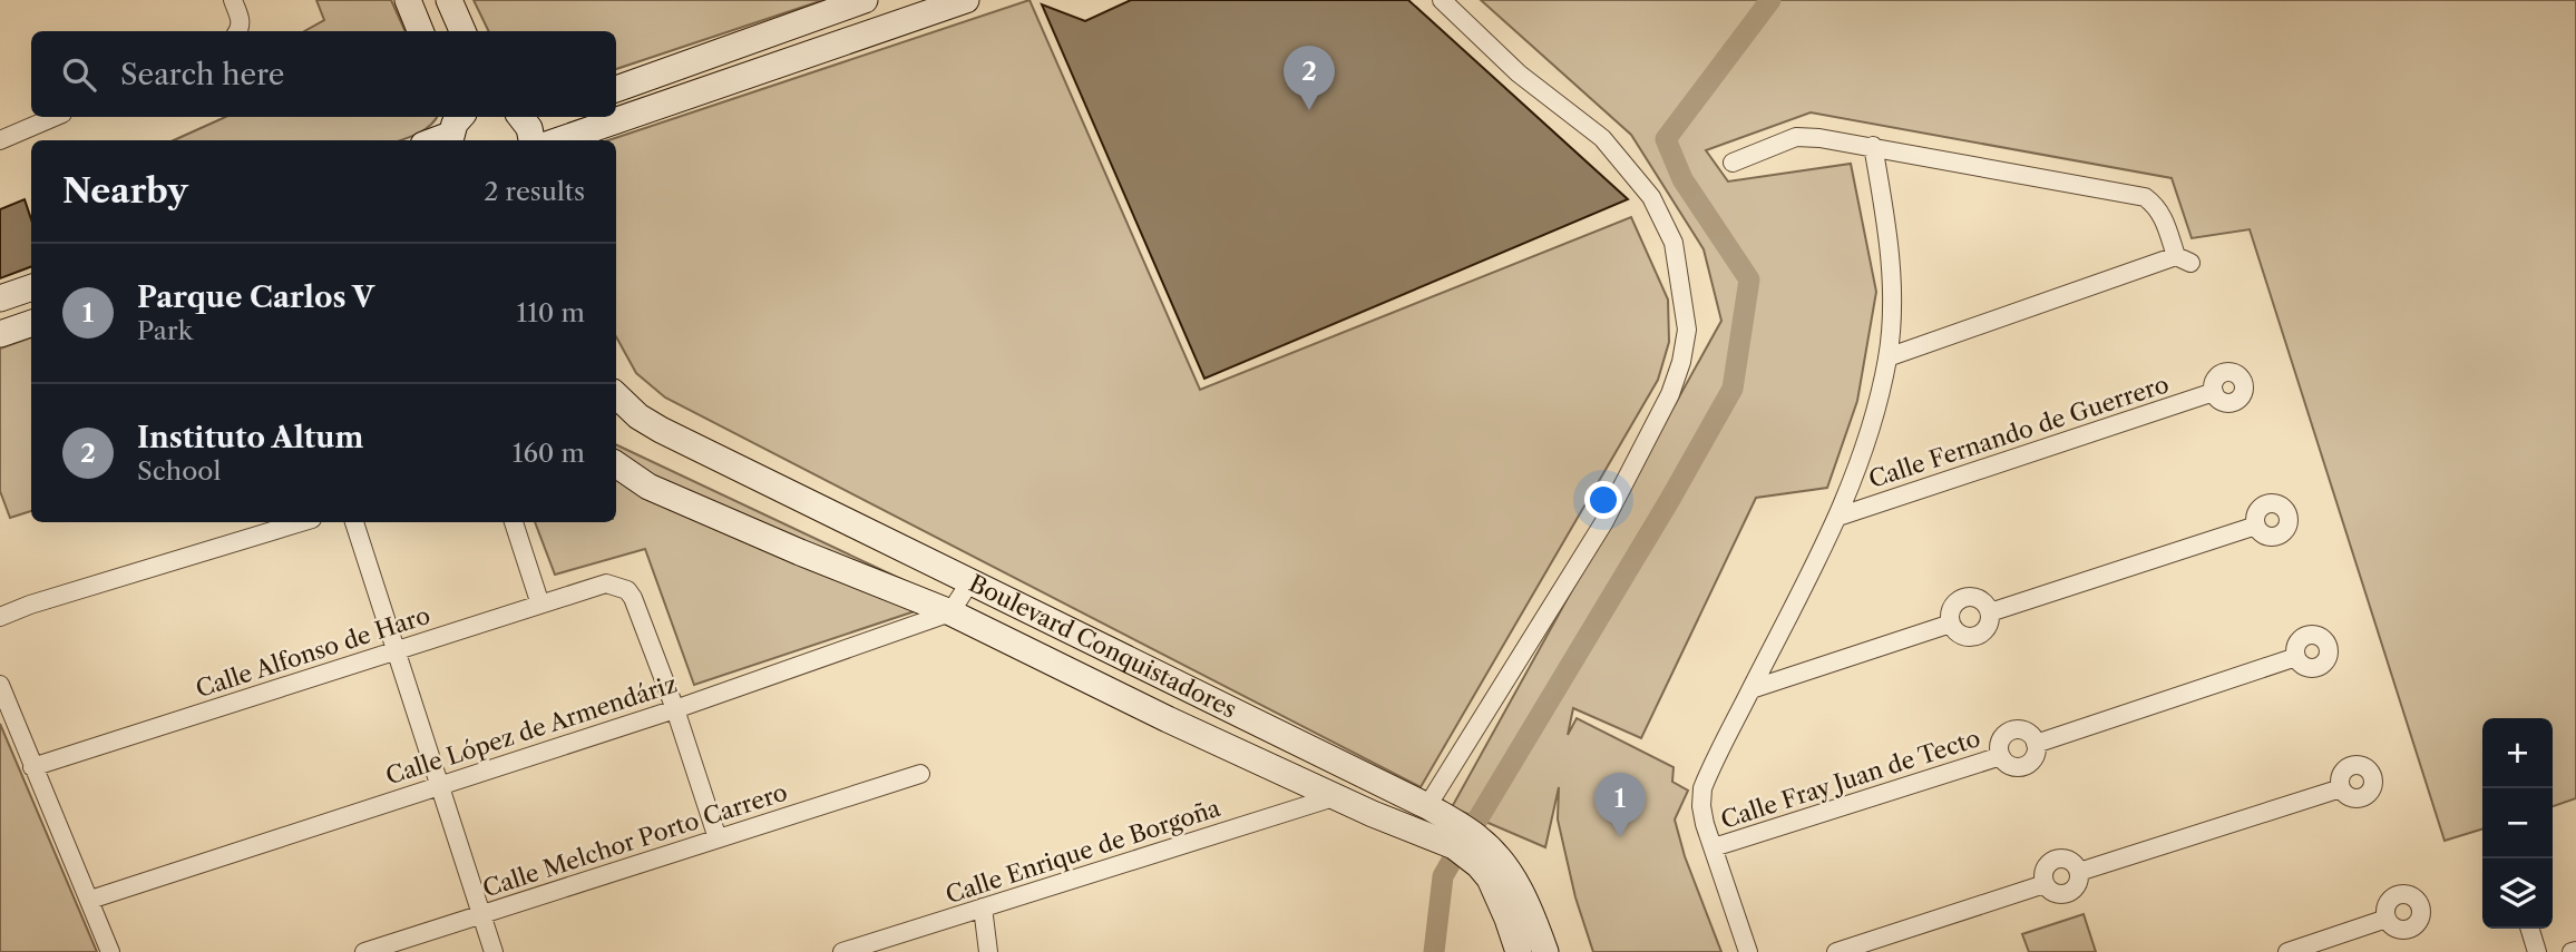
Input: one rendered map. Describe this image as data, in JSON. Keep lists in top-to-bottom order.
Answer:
{
  "streets": {
    "street": [
      "Calle Fernando de Guerrero",
      "Boulevard Conquistadores",
      "Calle Alfonso de Haro",
      "Calle López de Armendáriz",
      "Calle Fray Juan de Tecto",
      "Calle Melchor Porto Carrero",
      "Calle Enrique de Borgoña"
    ]
  },
  "crossings": [
    ["Boulevard Conquistadores", "Calle López de Armendáriz"],
    ["Boulevard Conquistadores", "Calle Enrique de Borgoña"],
    ["Calle Alfonso de Haro", "Calle López de Armendáriz"]
  ],
  "page": {
    "search": "Search here",
    "pins": ["2", "1"],
    "heading": ["Nearby", "2 results"],
    "list": [
      {
        "mark": "1",
        "name": "Parque Carlos V",
        "note": "Park",
        "value": "110 m"
      },
      {
        "mark": "2",
        "name": "Instituto Altum",
        "note": "School",
        "value": "160 m"
      }
    ],
    "map_buttons": ["+", "−"]
  }
}
